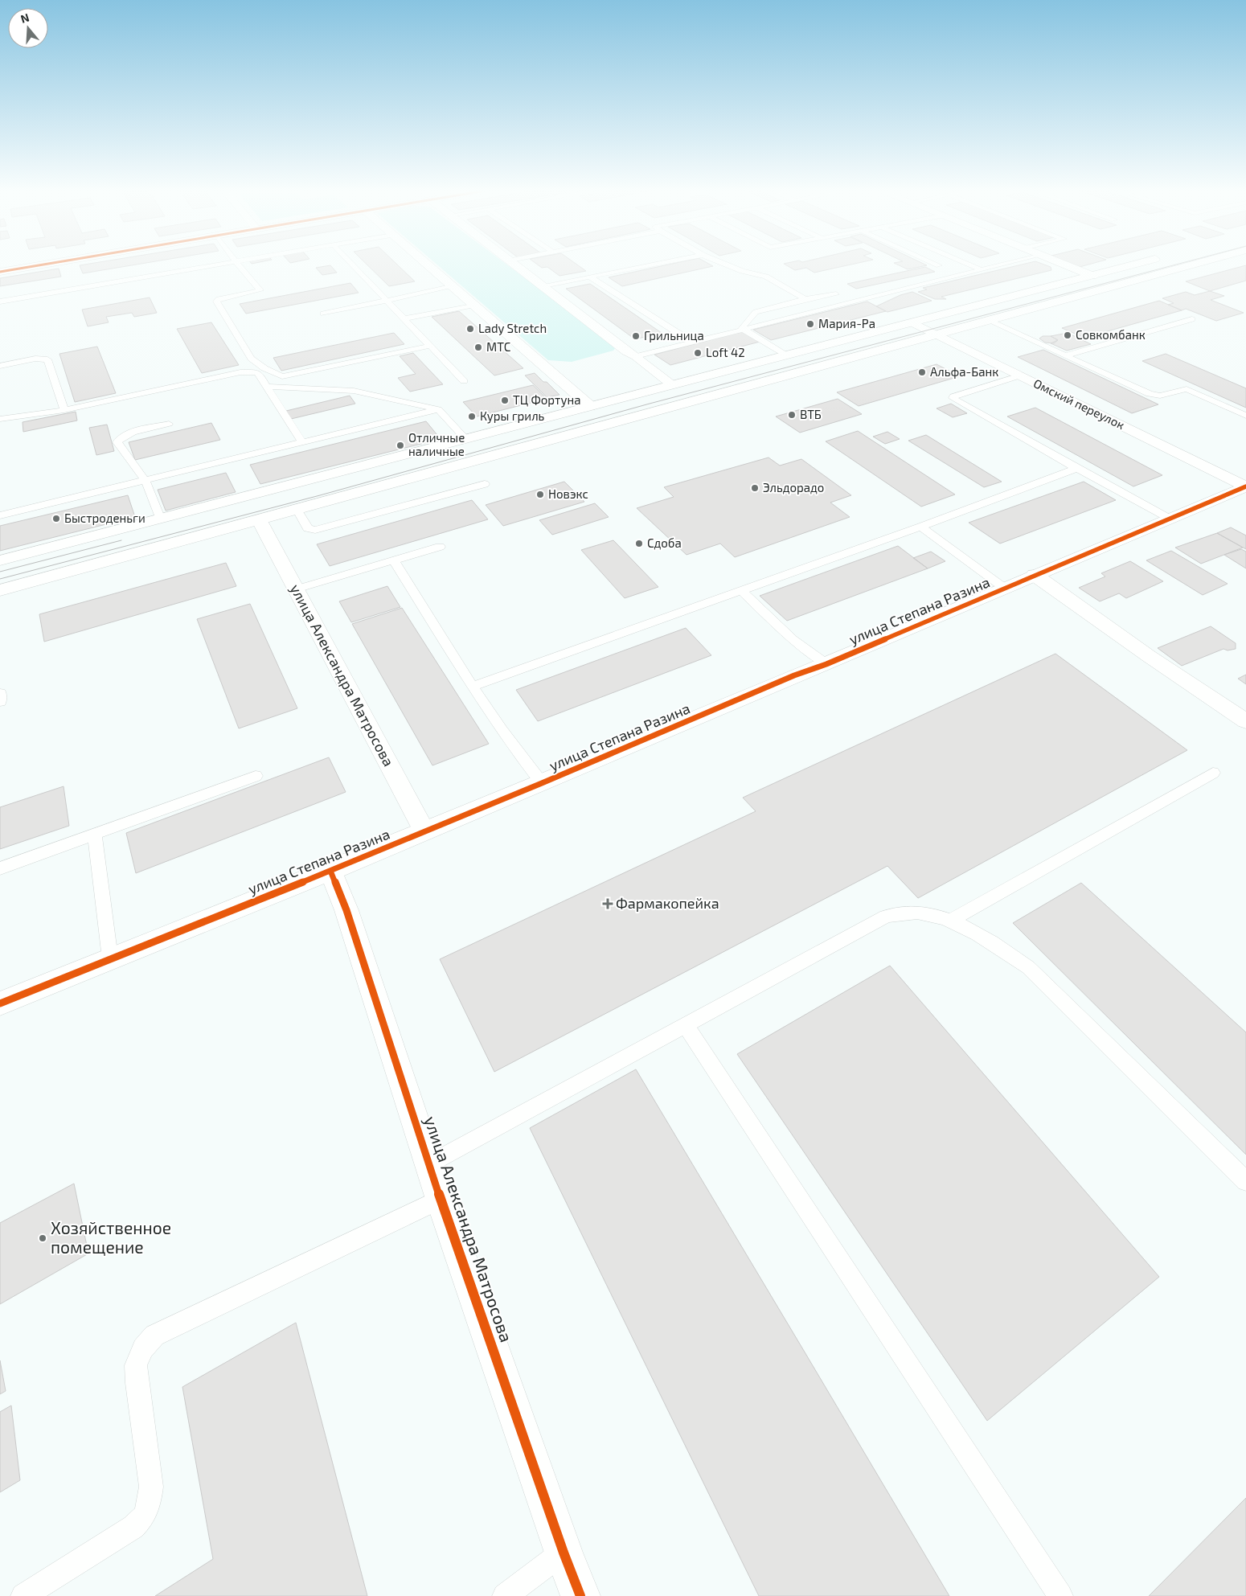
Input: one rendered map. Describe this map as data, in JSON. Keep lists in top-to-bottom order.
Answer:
{
  "streets": {
    "street": ["Омский переулок", "улица Степана Разина", "улица Александра Матросова"]
  },
  "crossings": [
    ["Омский переулок", "улица Степана Разина"],
    ["улица Степана Разина", "улица Александра Матросова"]
  ],
  "places": {
    "other": [
      "Мария-Ра",
      "Lady Stretch",
      "Совкомбанк",
      "Грильница",
      "МТС",
      "Loft 42",
      "Альфа-Банк",
      "ТЦ Фортуна",
      "ВТБ",
      "Куры гриль",
      "Отличные наличные",
      "Эльдорадо",
      "Новэкс",
      "Быстроденьги",
      "Сдоба",
      "Хозяйственное помещение"
    ],
    "health": ["Фармакопейка"]
  },
  "north": "top"
}
